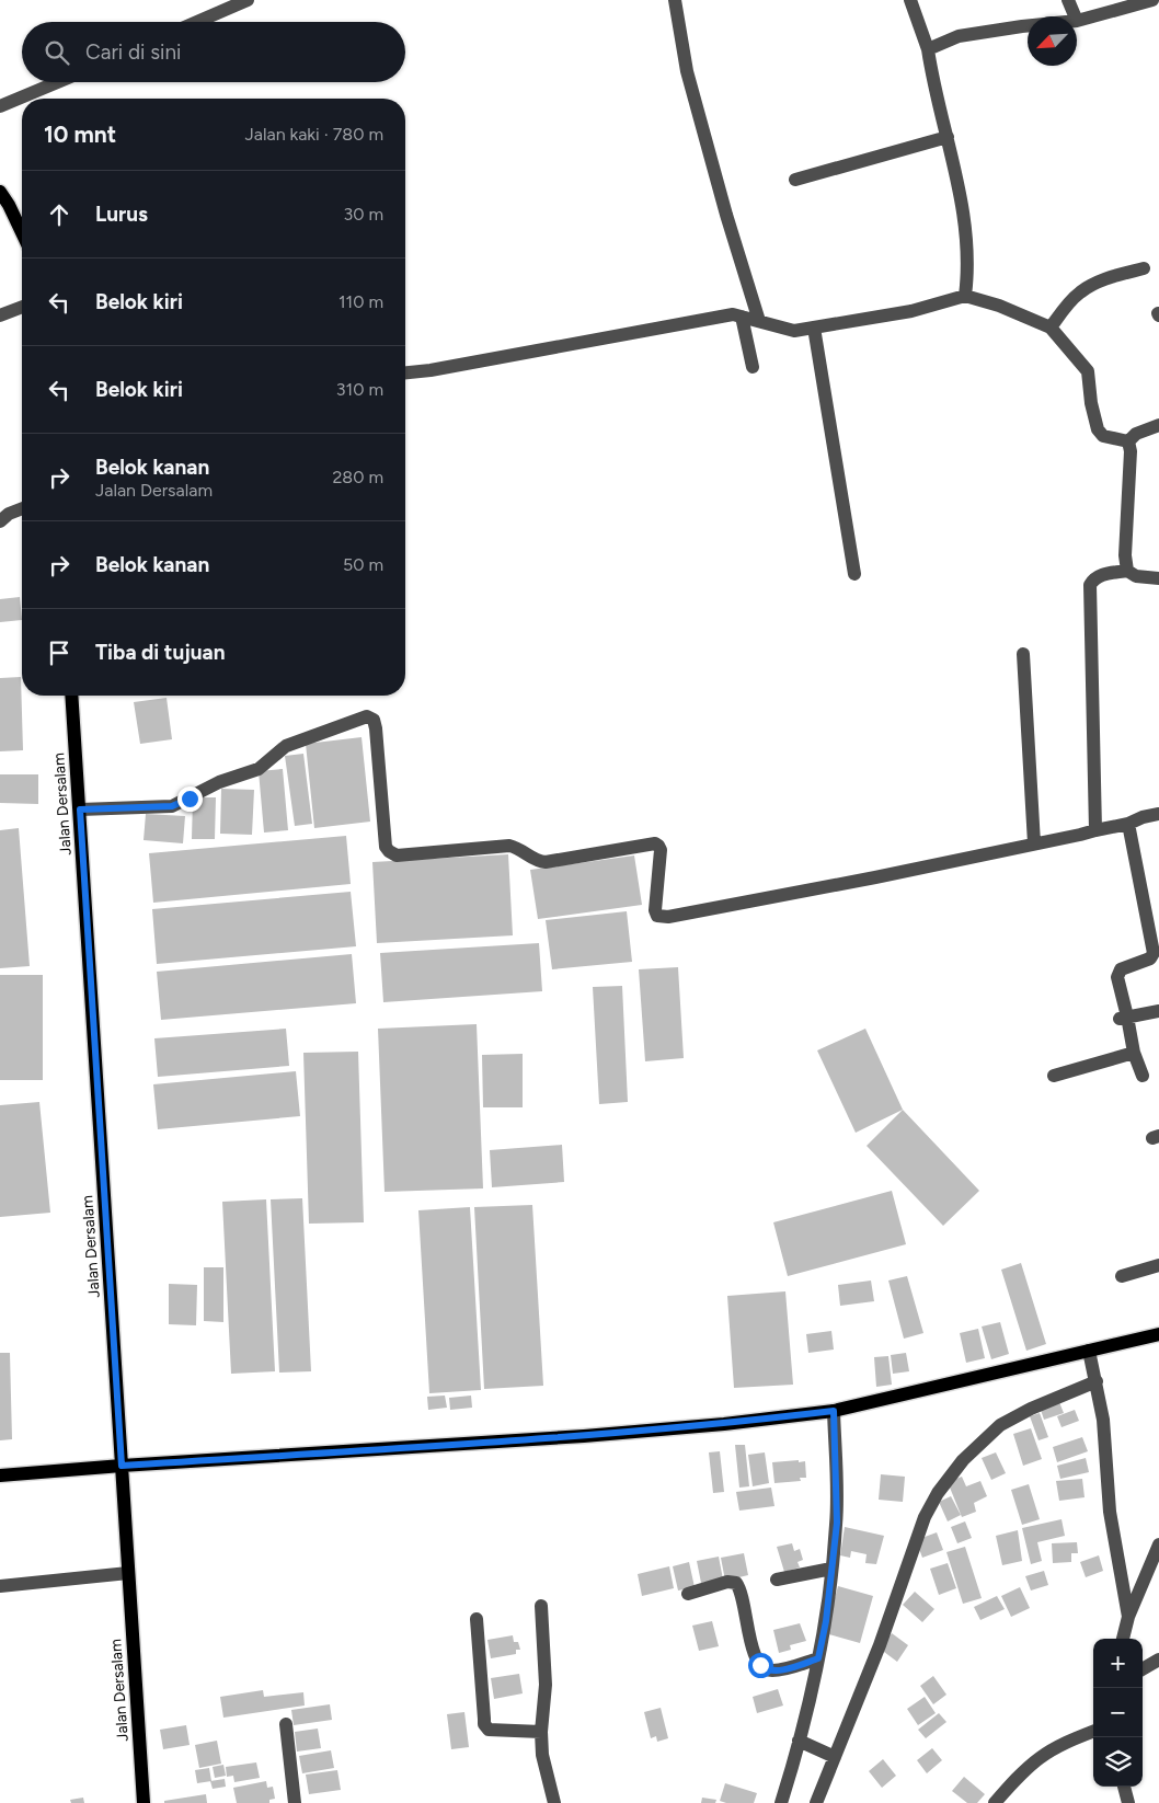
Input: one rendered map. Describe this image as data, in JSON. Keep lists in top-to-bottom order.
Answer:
{
  "streets": {
    "main road": ["Jalan Dersalam"]
  },
  "north": "bottom left",
  "page": {
    "search": "Cari di sini",
    "heading": ["10 mnt", "Jalan kaki · 780 m"],
    "list": [
      ["Lurus", "30 m"],
      ["Belok kiri", "110 m"],
      ["Belok kiri", "310 m"],
      ["Belok kanan", "Jalan Dersalam", "280 m"],
      ["Belok kanan", "50 m"],
      "Tiba di tujuan"
    ],
    "map_buttons": ["+", "−"]
  }
}
